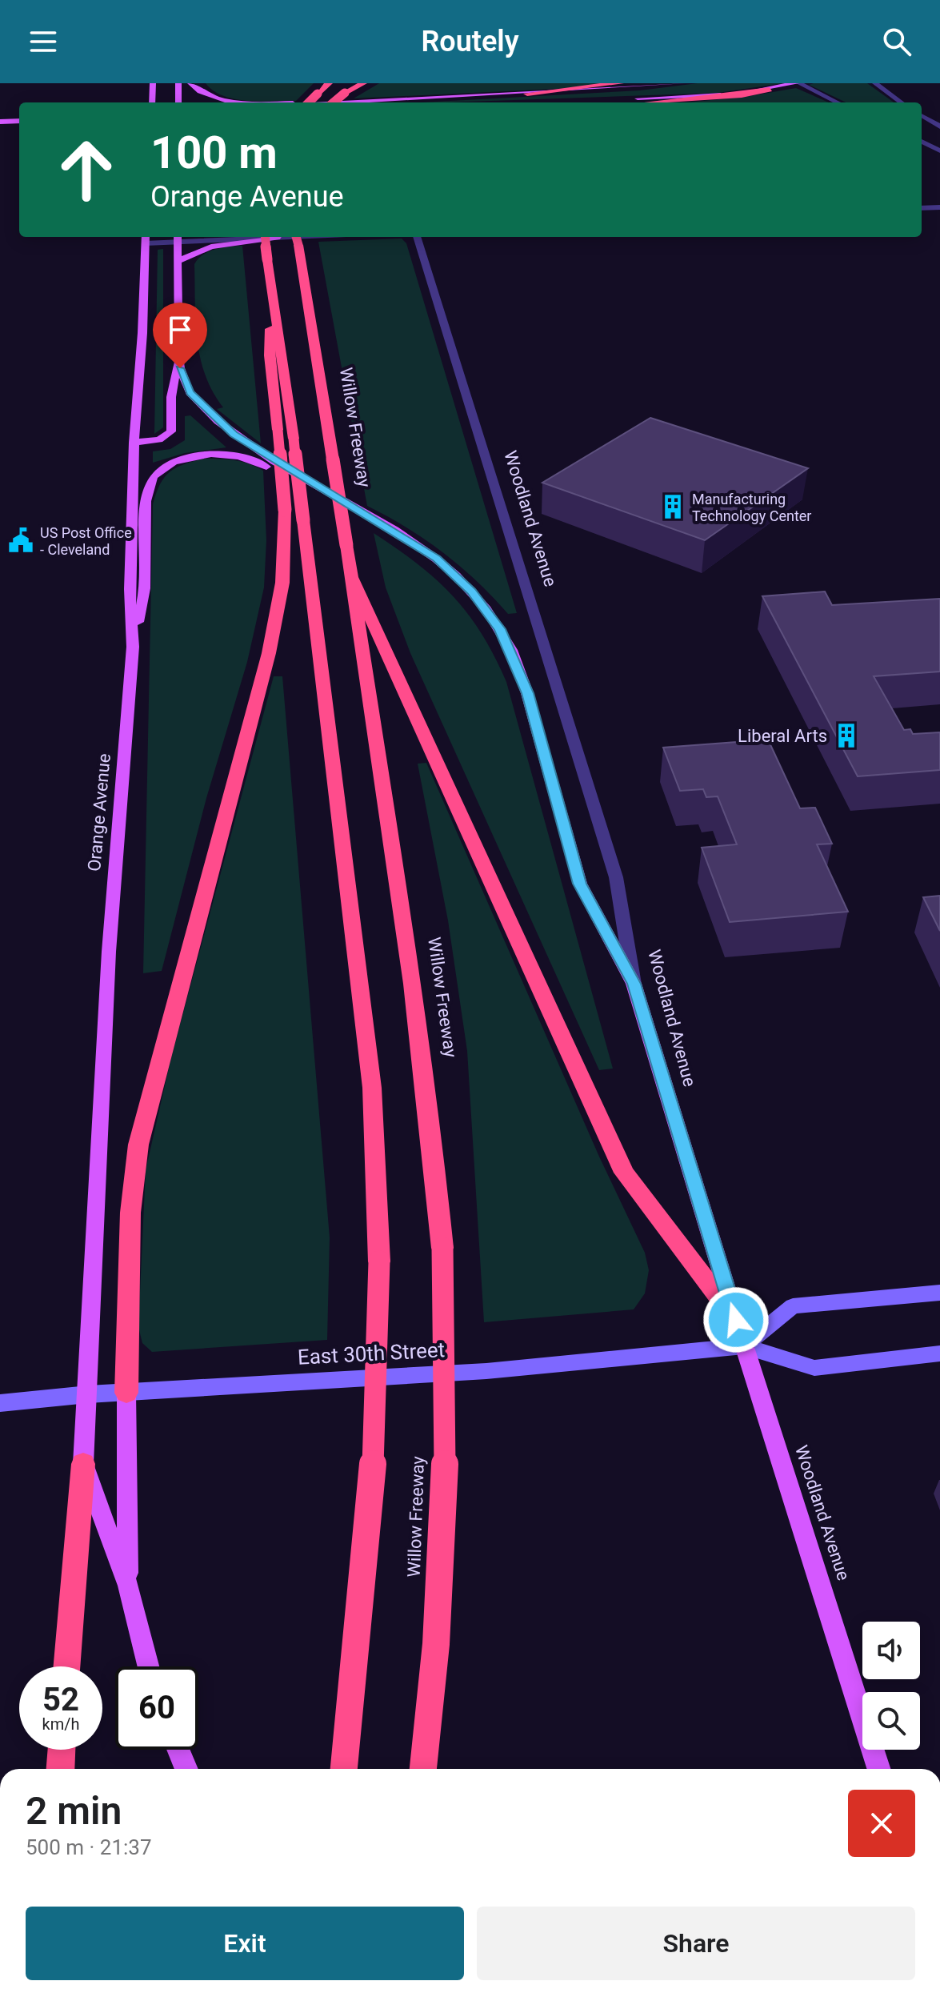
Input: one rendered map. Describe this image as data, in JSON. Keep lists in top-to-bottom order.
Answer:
{
  "streets": {
    "highway": ["Willow Freeway"],
    "main road": ["Woodland Avenue", "Orange Avenue", "East 30th Street"]
  },
  "crossings": [
    ["Woodland Avenue", "East 30th Street"],
    ["Orange Avenue", "East 30th Street"]
  ],
  "places": {
    "building": ["Manufacturing Technology Center", "Liberal Arts"],
    "public building": ["US Post Office - Cleveland"]
  },
  "page": {
    "header": "Routely",
    "turn": ["100 m", "Orange Avenue"],
    "speed": "52 km/h",
    "limit": "60",
    "heading": ["2 min", "500 m · 21:37"],
    "buttons": ["Exit", "Share"]
  }
}
